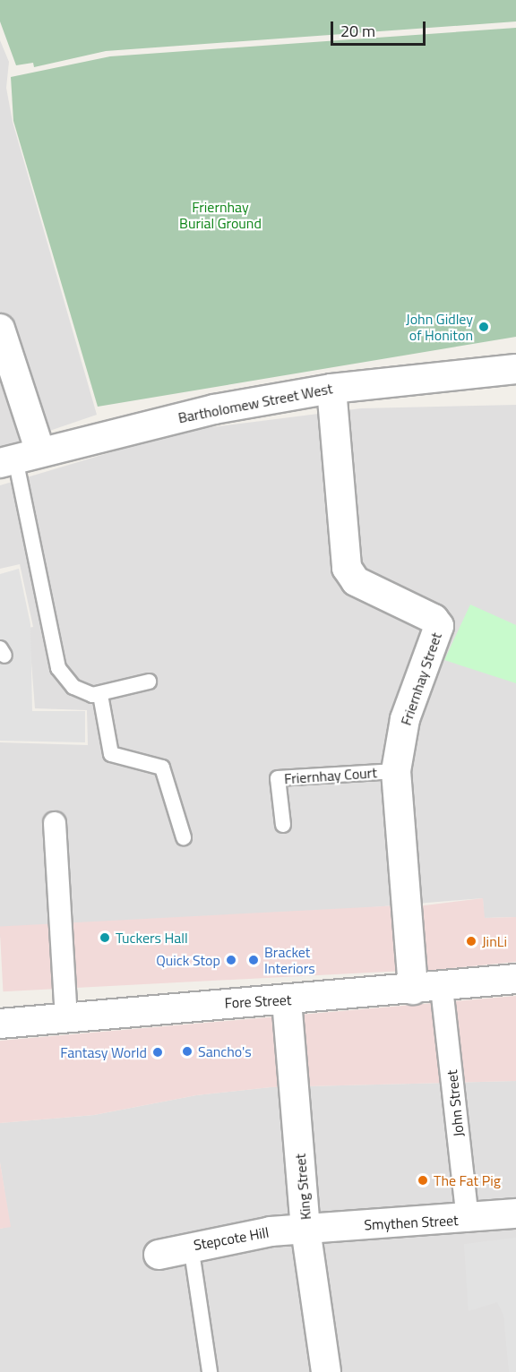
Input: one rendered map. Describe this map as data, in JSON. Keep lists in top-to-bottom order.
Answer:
{
  "streets": {
    "street": [
      "Bartholomew Street West",
      "Friernhay Street",
      "Fore Street",
      "John Street",
      "King Street",
      "Smythen Street",
      "Stepcote Hill"
    ],
    "lane": ["Friernhay Court"]
  },
  "crossings": [
    ["Bartholomew Street West", "Friernhay Street"],
    ["Friernhay Street", "Friernhay Court"],
    ["Friernhay Street", "Fore Street"],
    ["Fore Street", "John Street"],
    ["Fore Street", "King Street"],
    ["John Street", "Smythen Street"],
    ["King Street", "Smythen Street"],
    ["King Street", "Stepcote Hill"],
    ["Smythen Street", "Stepcote Hill"]
  ],
  "parks": ["Friernhay Burial Ground"],
  "places": [
    "John Gidley of Honiton",
    "Tuckers Hall",
    "JinLi",
    "Quick Stop",
    "Bracket Interiors",
    "Sancho's",
    "Fantasy World",
    "The Fat Pig"
  ],
  "scale_bar": "20 m"
}
